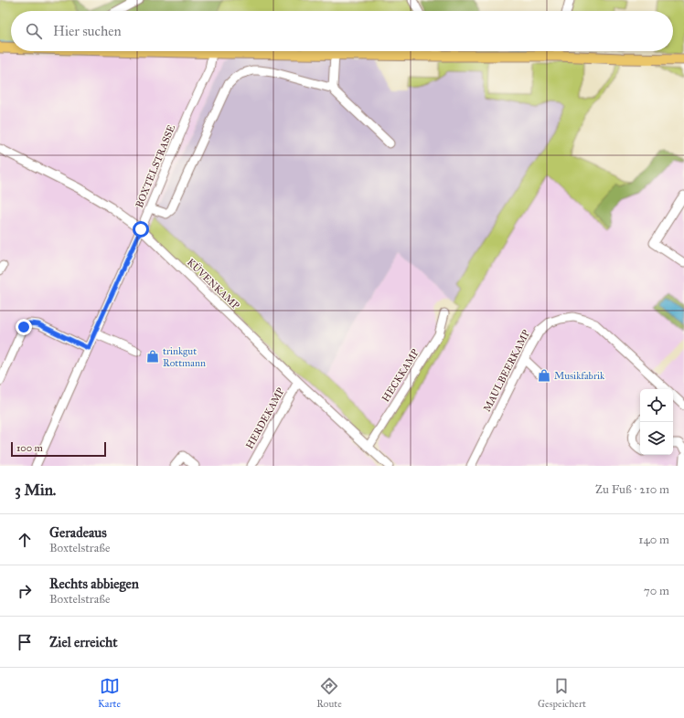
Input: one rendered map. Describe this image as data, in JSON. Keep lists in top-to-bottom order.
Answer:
{
  "streets": {
    "street": [
      "BOXTELSTRASSE",
      "KÜVENKAMP",
      "MAULBEERKAMP",
      "HECKKAMP",
      "HERDEKAMP"
    ]
  },
  "crossings": [
    ["BOXTELSTRASSE", "KÜVENKAMP"],
    ["KÜVENKAMP", "HECKKAMP"],
    ["KÜVENKAMP", "HERDEKAMP"]
  ],
  "places": {
    "shop": ["trinkgut Rottmann", "Musikfabrik"]
  },
  "scale_bar": "100 m",
  "page": {
    "search": "Hier suchen",
    "scale": "100 m",
    "heading": ["3 Min.", "Zu Fuß · 210 m"],
    "list": [
      ["Geradeaus", "Boxtelstraße", "140 m"],
      ["Rechts abbiegen", "Boxtelstraße", "70 m"],
      "Ziel erreicht"
    ],
    "nav": ["Karte", "Route", "Gespeichert"]
  }
}
